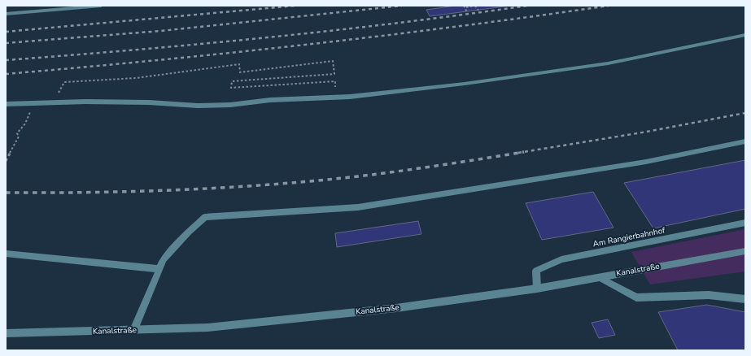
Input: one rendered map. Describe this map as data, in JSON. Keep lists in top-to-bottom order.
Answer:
{
  "streets": {
    "street": ["Am Rangierbahnhof", "Kanalstraße"]
  },
  "crossings": [
    ["Am Rangierbahnhof", "Kanalstraße"]
  ]
}
